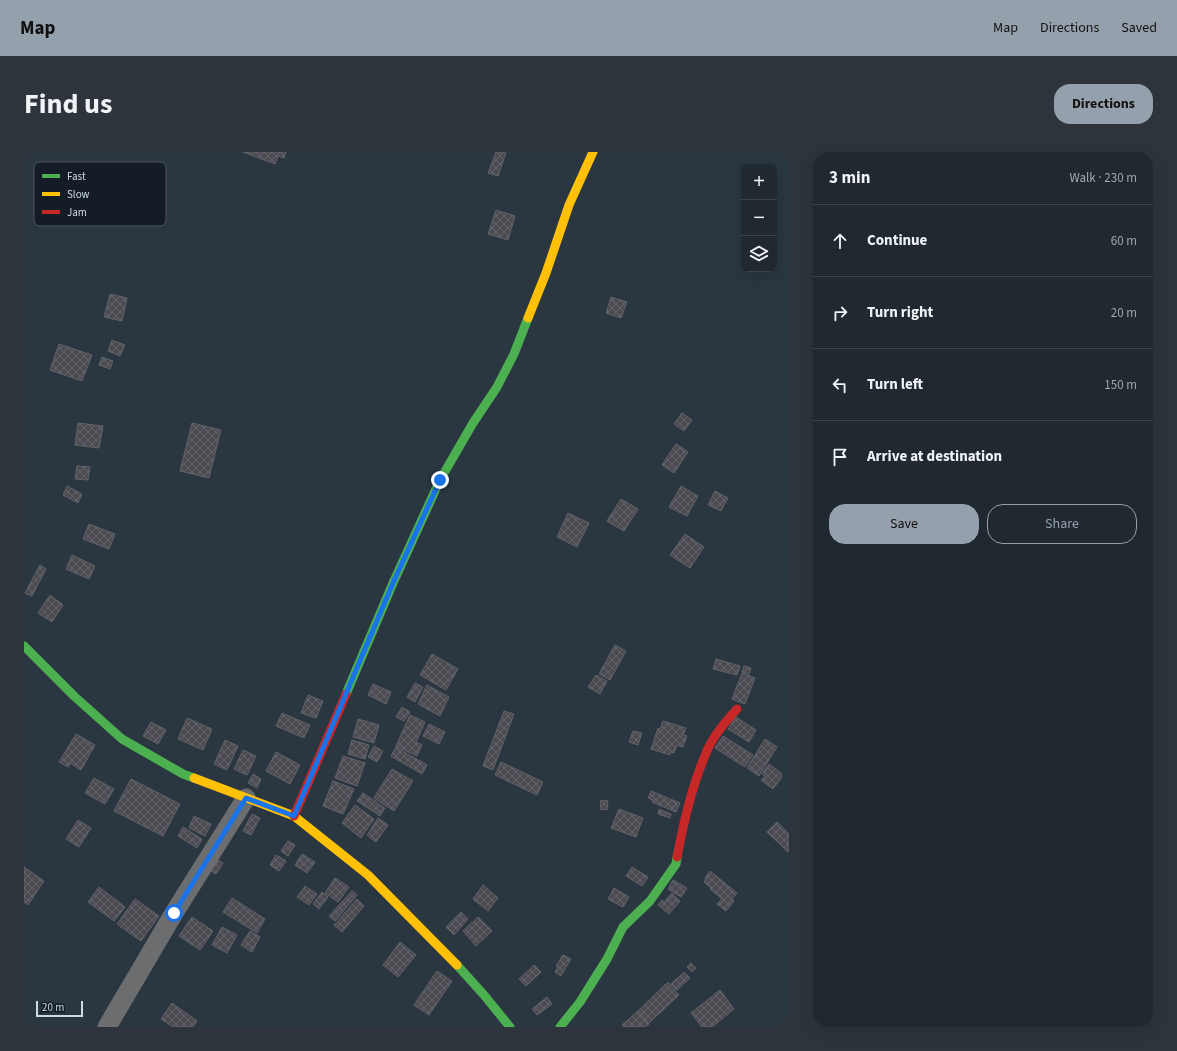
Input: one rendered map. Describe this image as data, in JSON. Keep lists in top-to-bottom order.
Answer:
{
  "legend": ["Fast", "Slow", "Jam"],
  "scale_bar": "20 m",
  "page": {
    "header": "Map",
    "nav": ["Map", "Directions", "Saved"],
    "title": "Find us",
    "buttons": [
      "Directions",
      ["Save", "Share"]
    ],
    "heading": ["3 min", "Walk · 230 m"],
    "map_buttons": ["+", "−"],
    "list": [
      ["Continue", "60 m"],
      ["Turn right", "20 m"],
      ["Turn left", "150 m"],
      "Arrive at destination"
    ],
    "scale": "20 m"
  }
}
